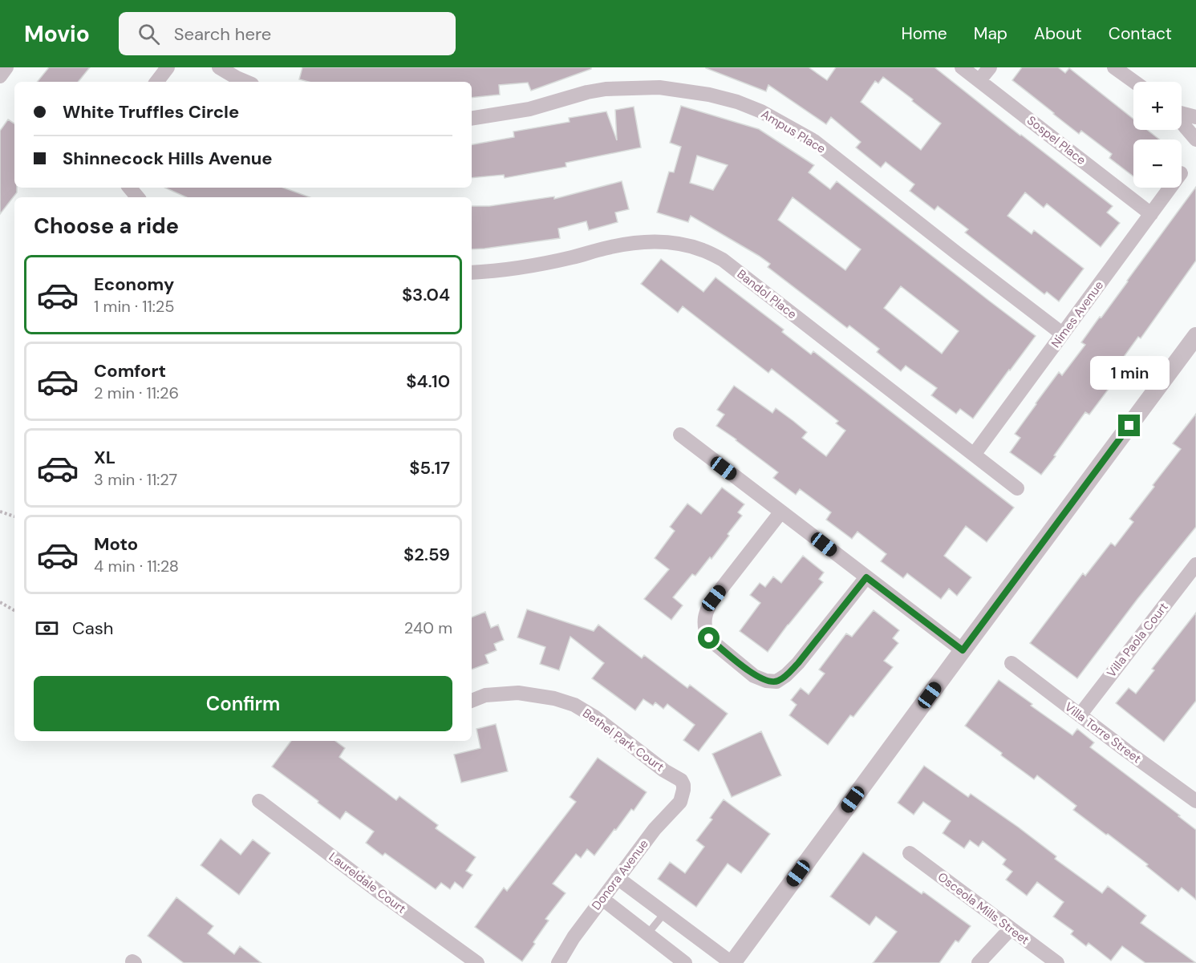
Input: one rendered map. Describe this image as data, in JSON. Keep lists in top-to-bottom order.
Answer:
{
  "streets": {
    "street": [
      "Ampus Place",
      "Sospel Place",
      "Bandol Place",
      "Nimes Avenue",
      "Villa Paola Court",
      "Villa Torre Street",
      "Bethel Park Court",
      "Donora Avenue",
      "Laureldale Court",
      "Osceola Mills Street"
    ]
  },
  "crossings": [
    ["Ampus Place", "Nimes Avenue"],
    ["Sospel Place", "Nimes Avenue"],
    ["Bandol Place", "Nimes Avenue"],
    ["Villa Paola Court", "Villa Torre Street"],
    ["Bethel Park Court", "Donora Avenue"]
  ],
  "page": {
    "header": "Movio",
    "search": "Search here",
    "nav": [
      "Home",
      "Map",
      "About",
      "Contact"
    ],
    "map_buttons": ["+", "−"],
    "banner": ["White Truffles Circle", "Shinnecock Hills Avenue"],
    "heading": "Choose a ride",
    "list": [
      {
        "name": "Economy",
        "note": "1 min · 11:25",
        "value": "$3.04"
      },
      {
        "name": "Comfort",
        "note": "2 min · 11:26",
        "value": "$4.10"
      },
      {
        "name": "XL",
        "note": "3 min · 11:27",
        "value": "$5.17"
      },
      {
        "name": "Moto",
        "note": "4 min · 11:28",
        "value": "$2.59"
      }
    ],
    "bubble": "1 min",
    "pay": ["Cash", "240 m"],
    "buttons": "Confirm"
  }
}
